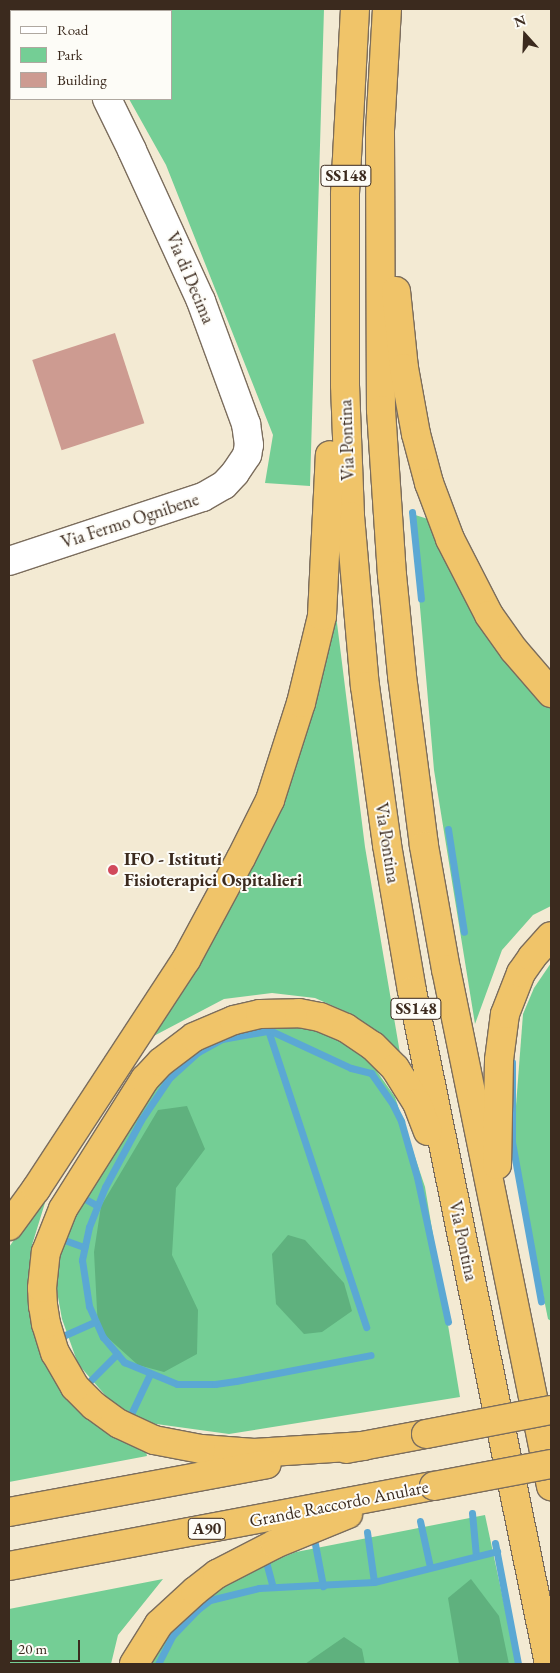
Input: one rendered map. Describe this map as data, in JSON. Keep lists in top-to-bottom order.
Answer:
{
  "streets": {
    "highway": [
      "SS148",
      "Via Pontina",
      "Grande Raccordo Anulare",
      "A90"
    ],
    "street": ["Via di Decima", "Via Fermo Ognibene"]
  },
  "crossings": [
    ["Via di Decima", "Via Fermo Ognibene"]
  ],
  "places": ["IFO - Istituti Fisioterapici Ospitalieri"],
  "legend": ["Road", "Park", "Building"],
  "scale_bar": "20 m",
  "north": "top"
}
